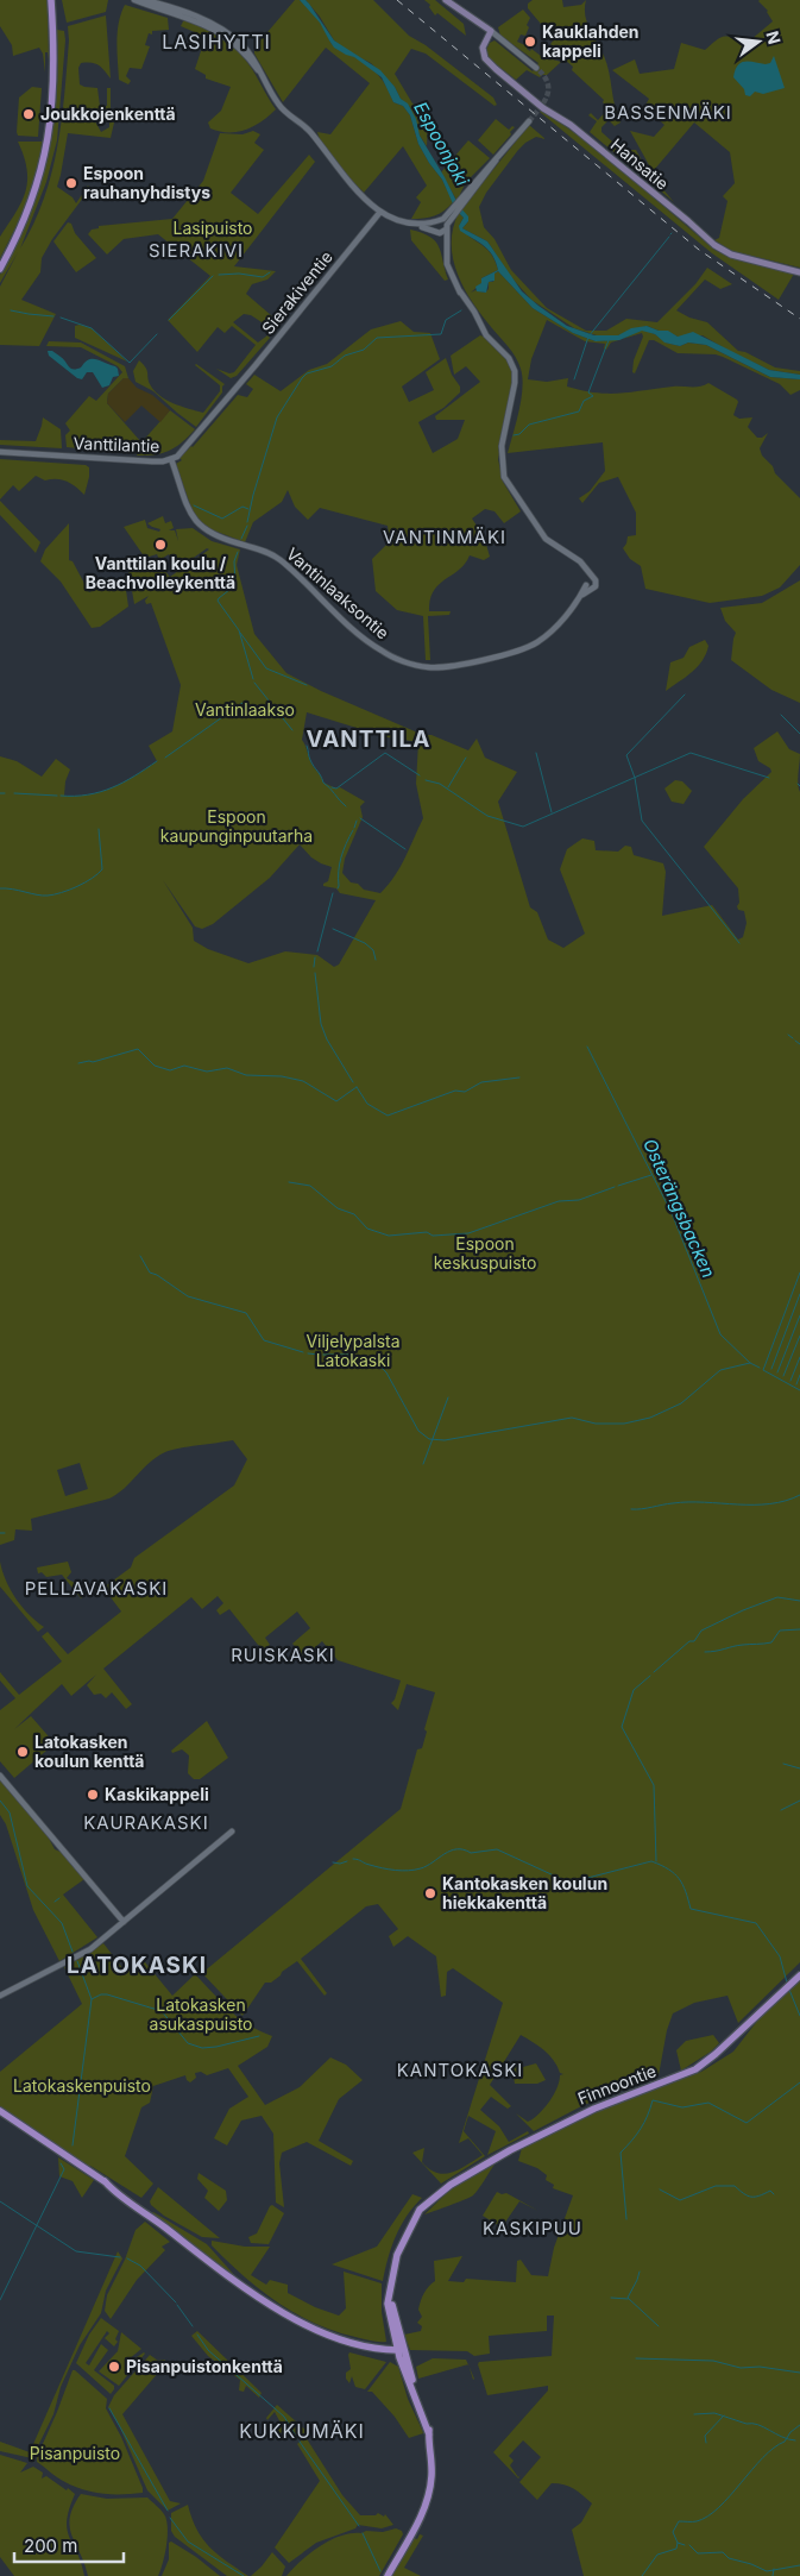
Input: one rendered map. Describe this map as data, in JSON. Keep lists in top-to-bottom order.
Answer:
{
  "streets": {
    "main road": ["Hansatie", "Finnoontie"],
    "street": ["Sierakiventie", "Vanttilantie", "Vantinlaaksontie"]
  },
  "crossings": [
    ["Sierakiventie", "Vanttilantie"],
    ["Vanttilantie", "Vantinlaaksontie"]
  ],
  "districts": [
    "LASIHYTTI",
    "BASSENMÄKI",
    "SIERAKIVI",
    "VANTINMÄKI",
    "VANTTILA",
    "PELLAVAKASKI",
    "RUISKASKI",
    "KAURAKASKI",
    "LATOKASKI",
    "KANTOKASKI",
    "KASKIPUU",
    "KUKKUMÄKI"
  ],
  "water": ["Espoonjoki", "Osterängsbacken"],
  "parks": [
    "Lasipuisto",
    "Vantinlaakso",
    "Espoon kaupunginpuutarha",
    "Espoon keskuspuisto",
    "Viljelypalsta Latokaski",
    "Latokasken asukaspuisto",
    "Latokaskenpuisto",
    "Pisanpuisto"
  ],
  "places": [
    "Kauklahden kappeli",
    "Joukkojenkenttä",
    "Espoon rauhanyhdistys",
    "Vanttilan koulu / Beachvolleykenttä",
    "Latokasken koulun kenttä",
    "Kaskikappeli",
    "Kantokasken koulun hiekkakenttä",
    "Pisanpuistonkenttä"
  ],
  "scale_bar": "200 m",
  "north": "right"
}
